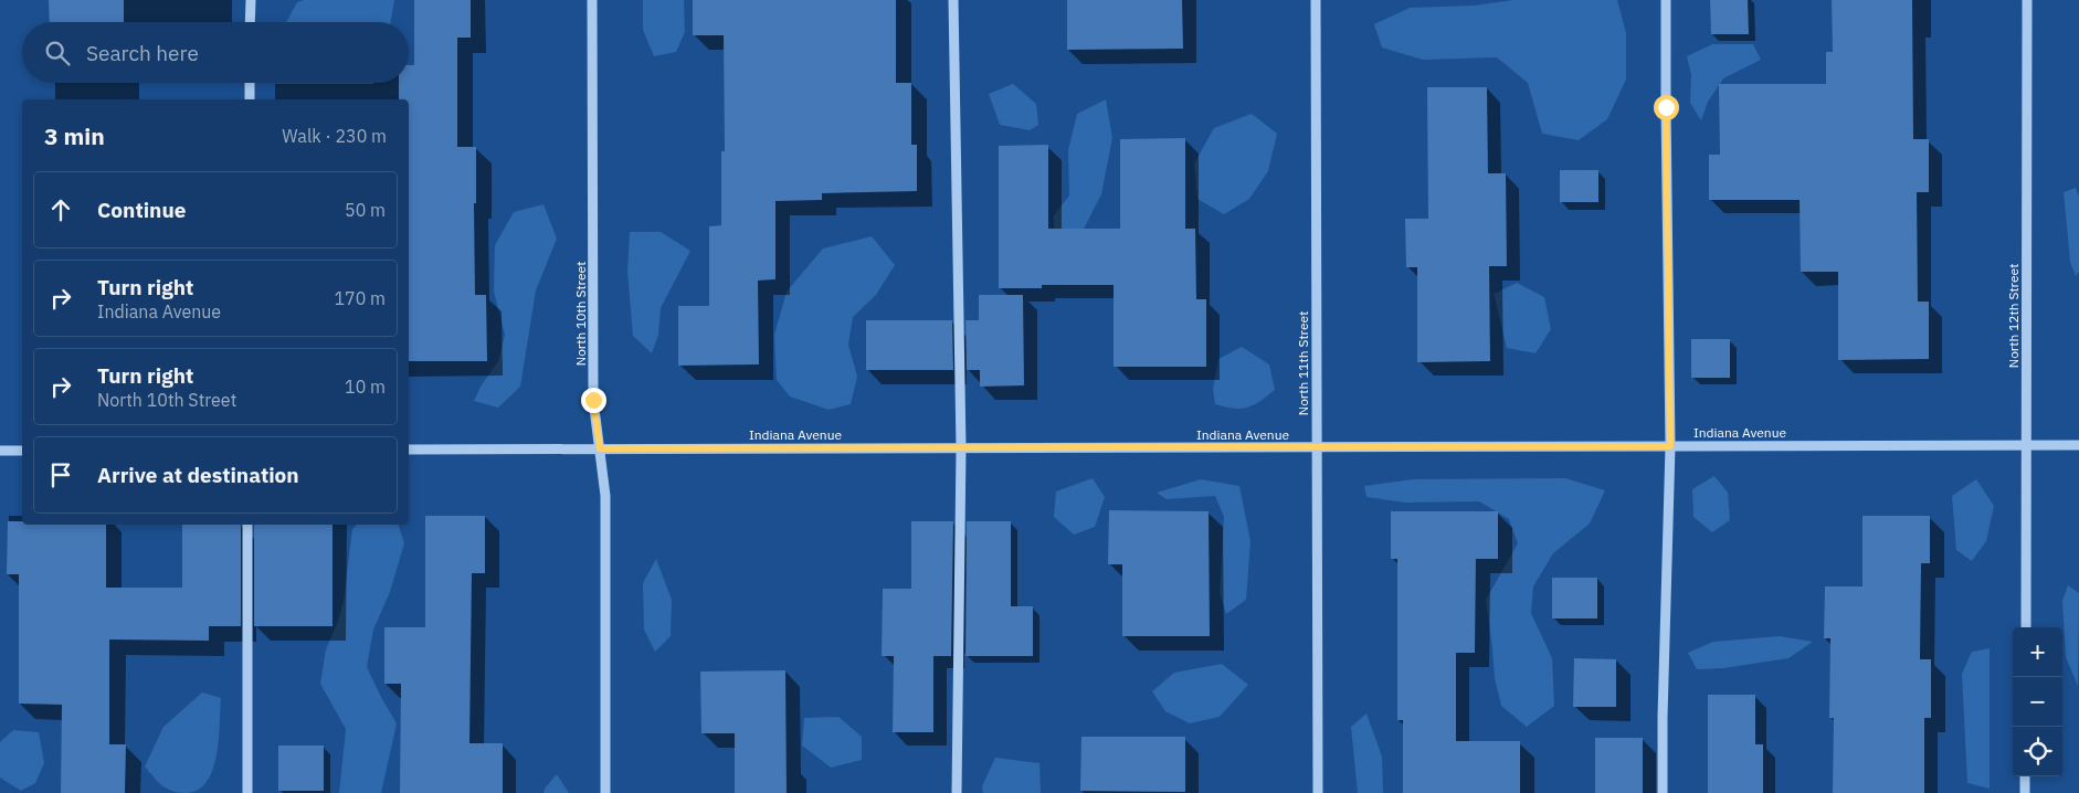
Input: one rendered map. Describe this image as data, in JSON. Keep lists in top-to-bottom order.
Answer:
{
  "streets": {
    "street": [
      "North 10th Street",
      "North 12th Street",
      "North 11th Street",
      "Indiana Avenue"
    ]
  },
  "crossings": [
    ["North 10th Street", "Indiana Avenue"],
    ["North 12th Street", "Indiana Avenue"],
    ["North 11th Street", "Indiana Avenue"]
  ],
  "page": {
    "search": "Search here",
    "heading": ["3 min", "Walk · 230 m"],
    "list": [
      ["Continue", "50 m"],
      ["Turn right", "Indiana Avenue", "170 m"],
      ["Turn right", "North 10th Street", "10 m"],
      "Arrive at destination"
    ],
    "map_buttons": ["+", "−"]
  }
}
